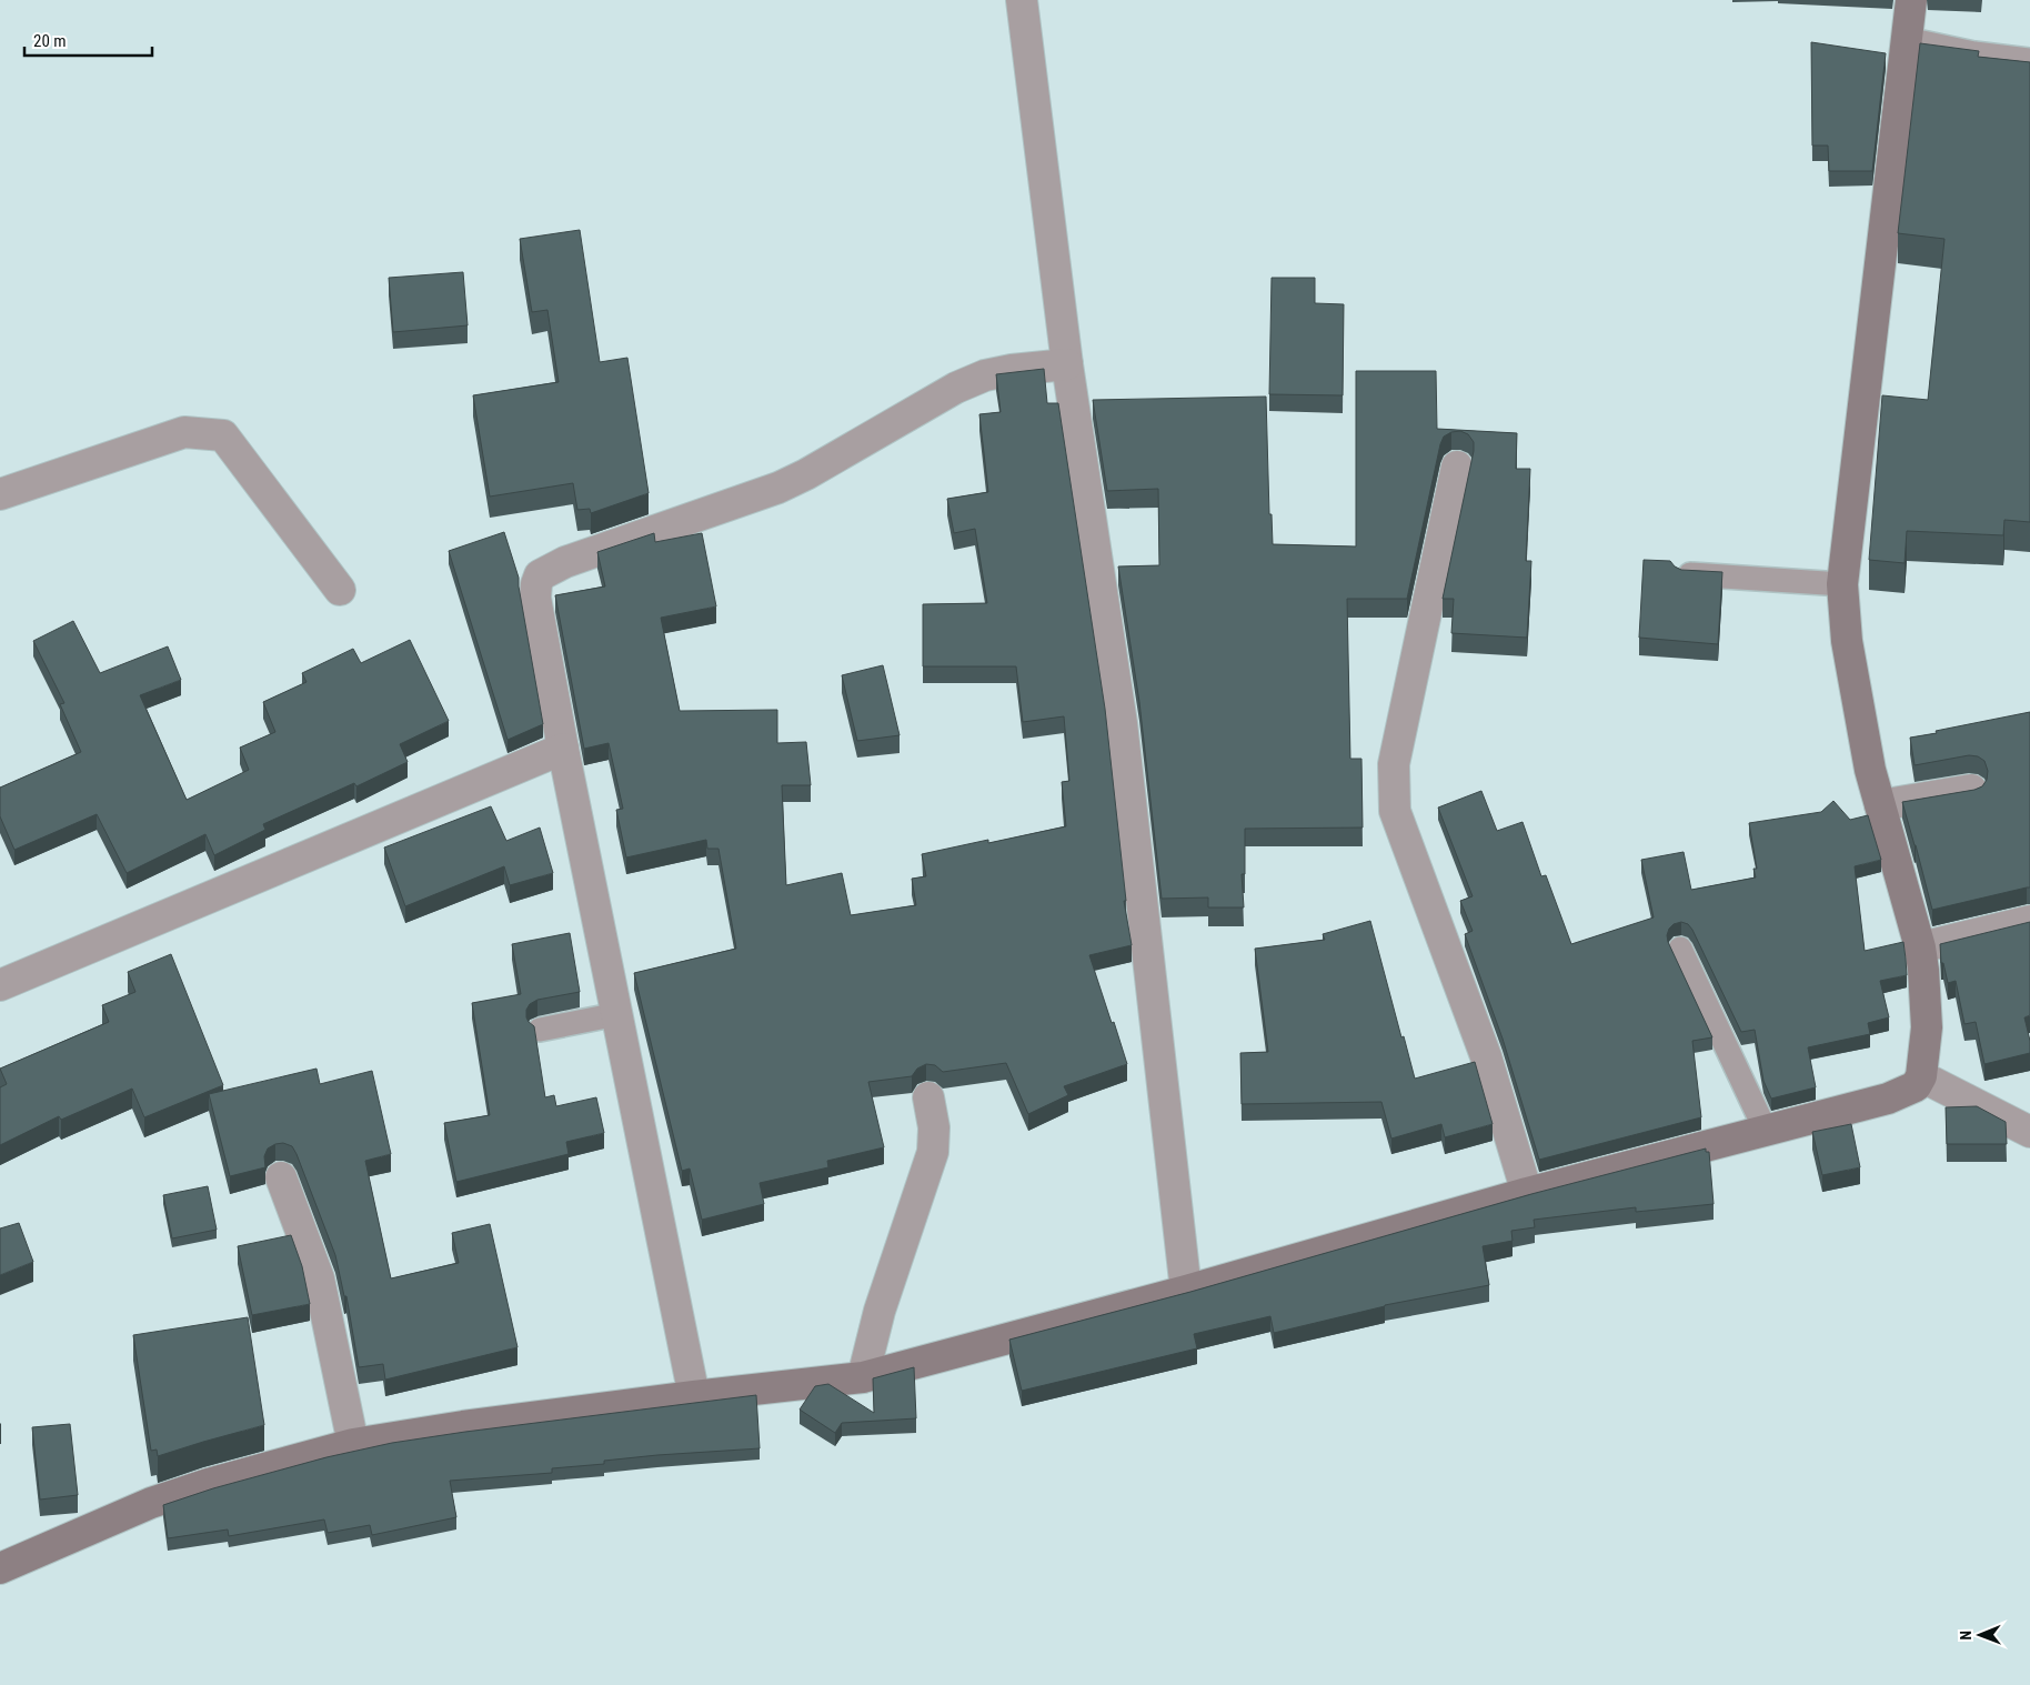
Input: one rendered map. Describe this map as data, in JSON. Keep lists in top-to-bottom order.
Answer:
{
  "scale_bar": "20 m",
  "north": "left"
}
